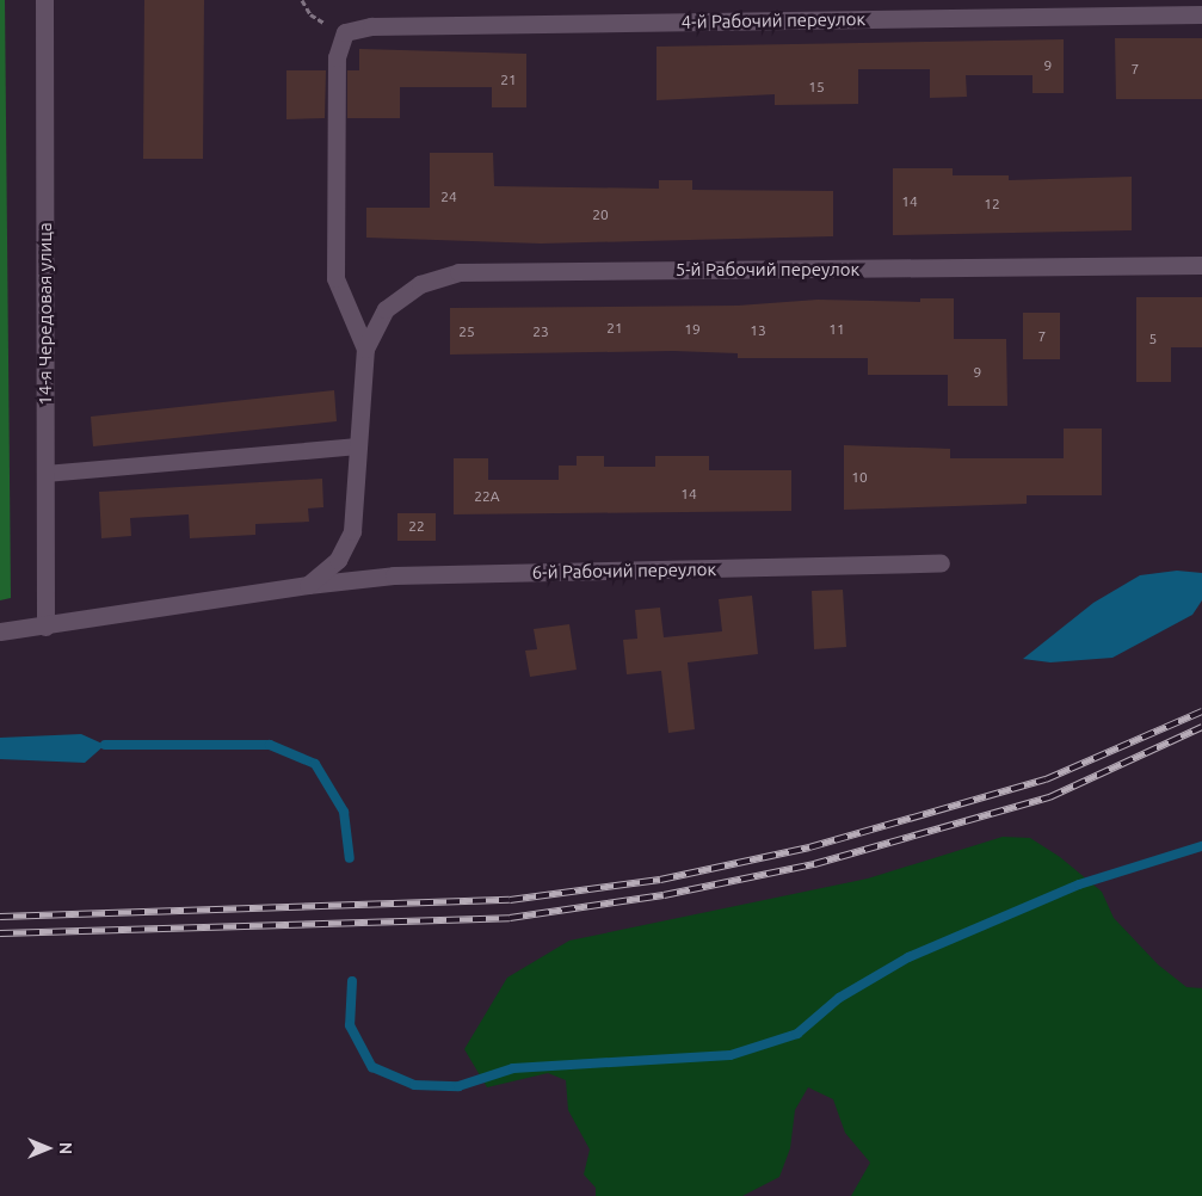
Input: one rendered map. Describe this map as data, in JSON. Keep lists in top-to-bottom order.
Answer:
{
  "streets": {
    "street": [
      "4-й Рабочий переулок",
      "5-й Рабочий переулок",
      "14-я Чередовая улица",
      "6-й Рабочий переулок"
    ]
  },
  "crossings": [
    ["14-я Чередовая улица", "6-й Рабочий переулок"]
  ],
  "house_numbers": [
    "9",
    "7",
    "21",
    "15",
    "24",
    "14",
    "12",
    "20",
    "21",
    "19",
    "11",
    "13",
    "25",
    "23",
    "7",
    "5",
    "9",
    "10",
    "14",
    "22А",
    "22"
  ],
  "north": "right"
}
